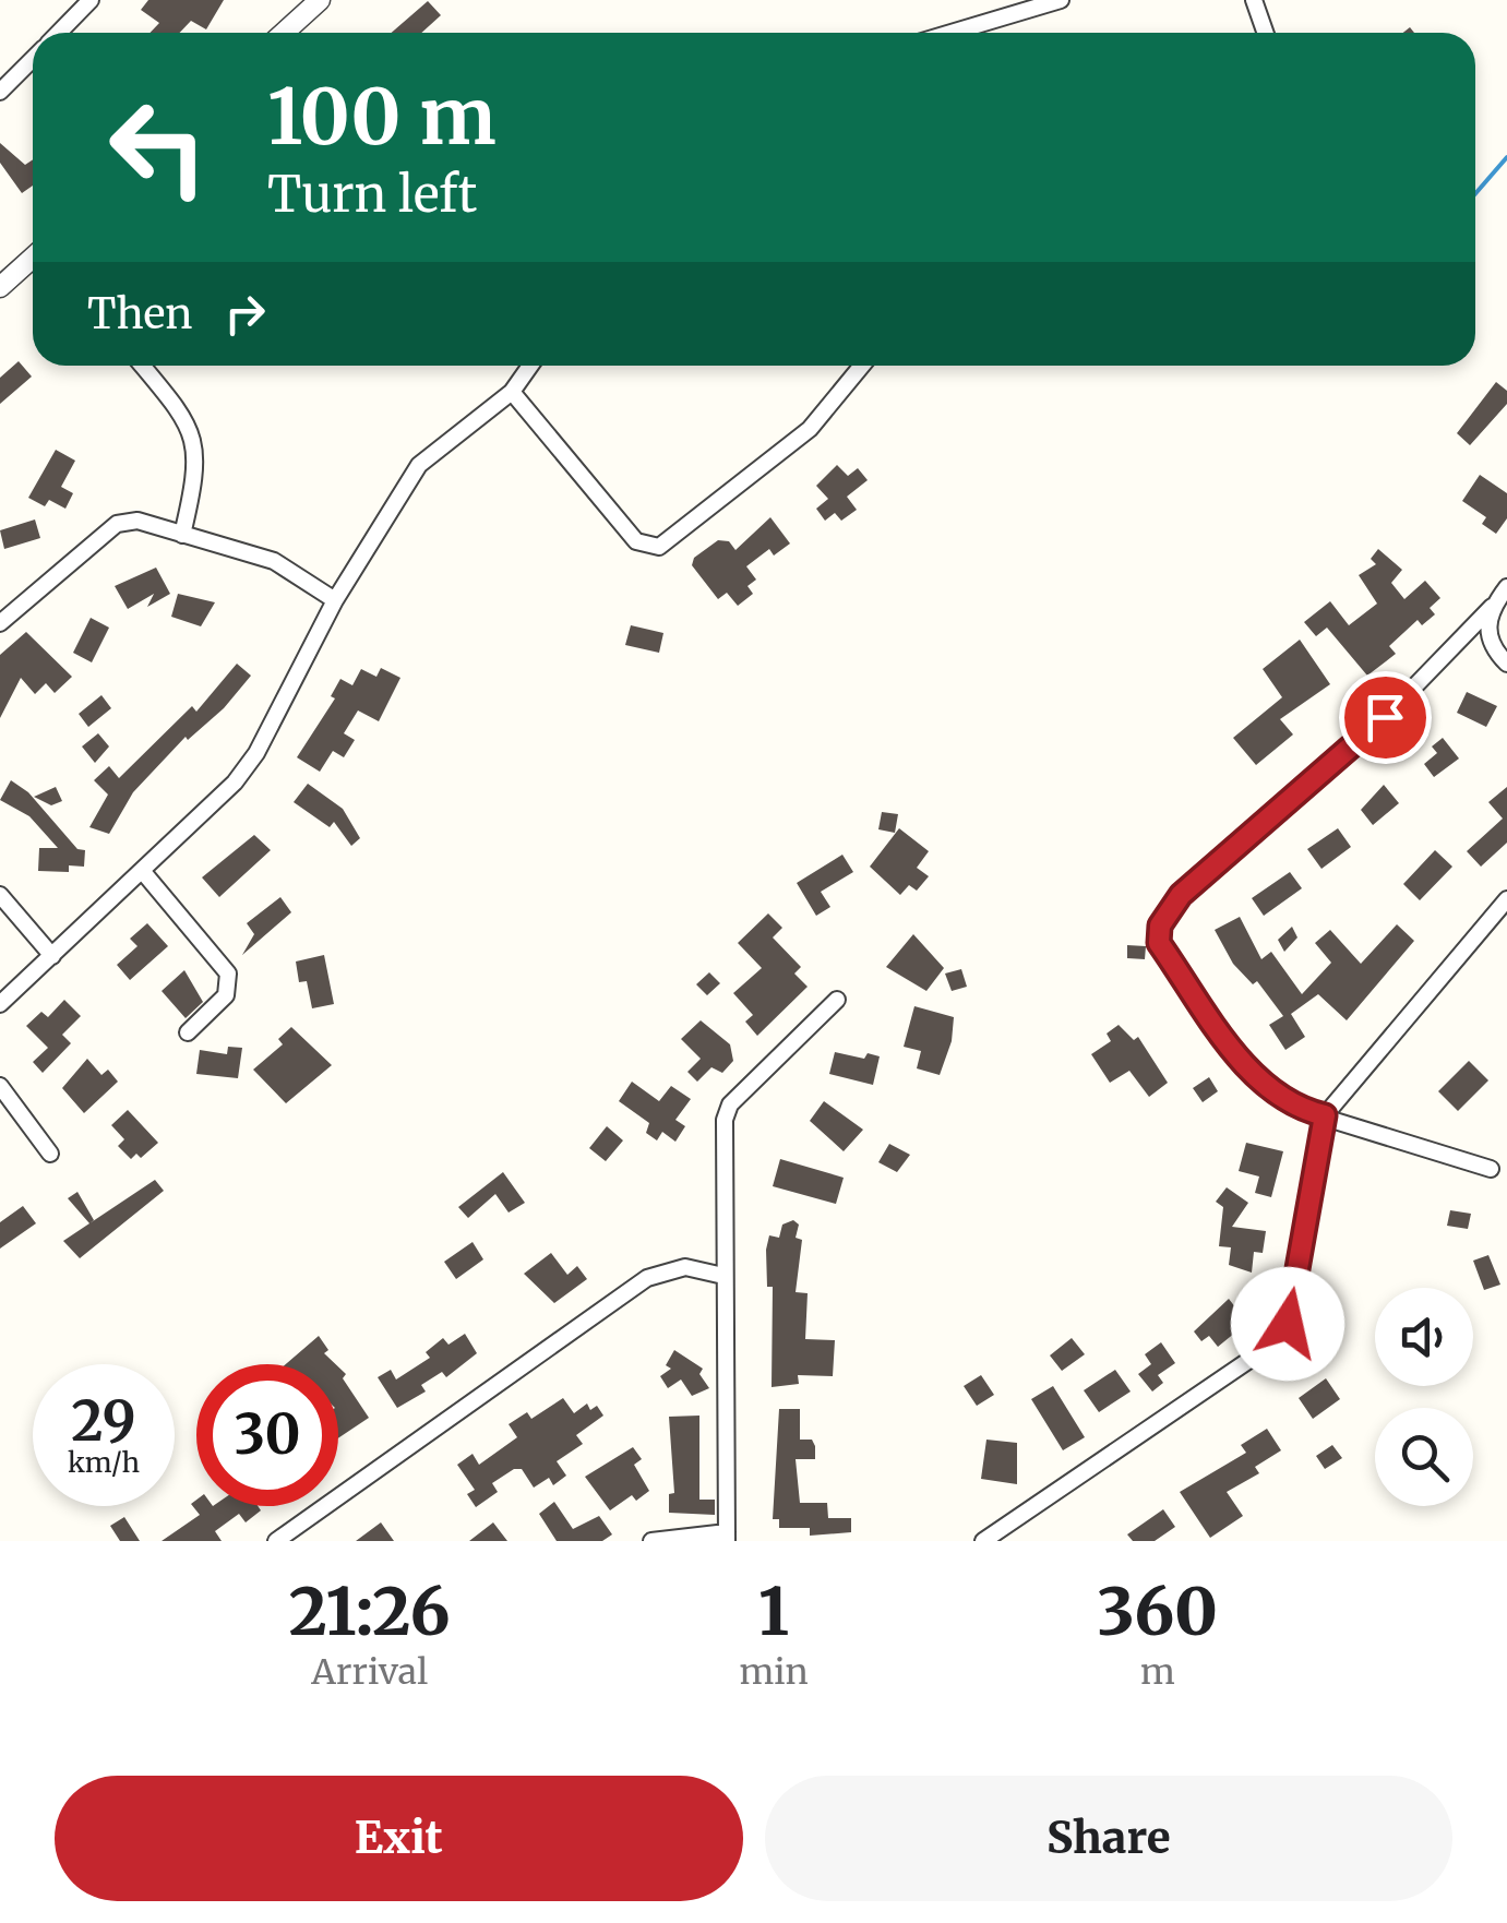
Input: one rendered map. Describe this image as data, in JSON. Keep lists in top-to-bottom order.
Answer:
{
  "page": {
    "turn": ["100 m", "Turn left"],
    "then": "Then",
    "speed": "29 km/h",
    "limit": "30",
    "eta": [
      "21:26",
      "Arrival",
      "1",
      "min",
      "360",
      "m"
    ],
    "buttons": ["Exit", "Share"]
  }
}
